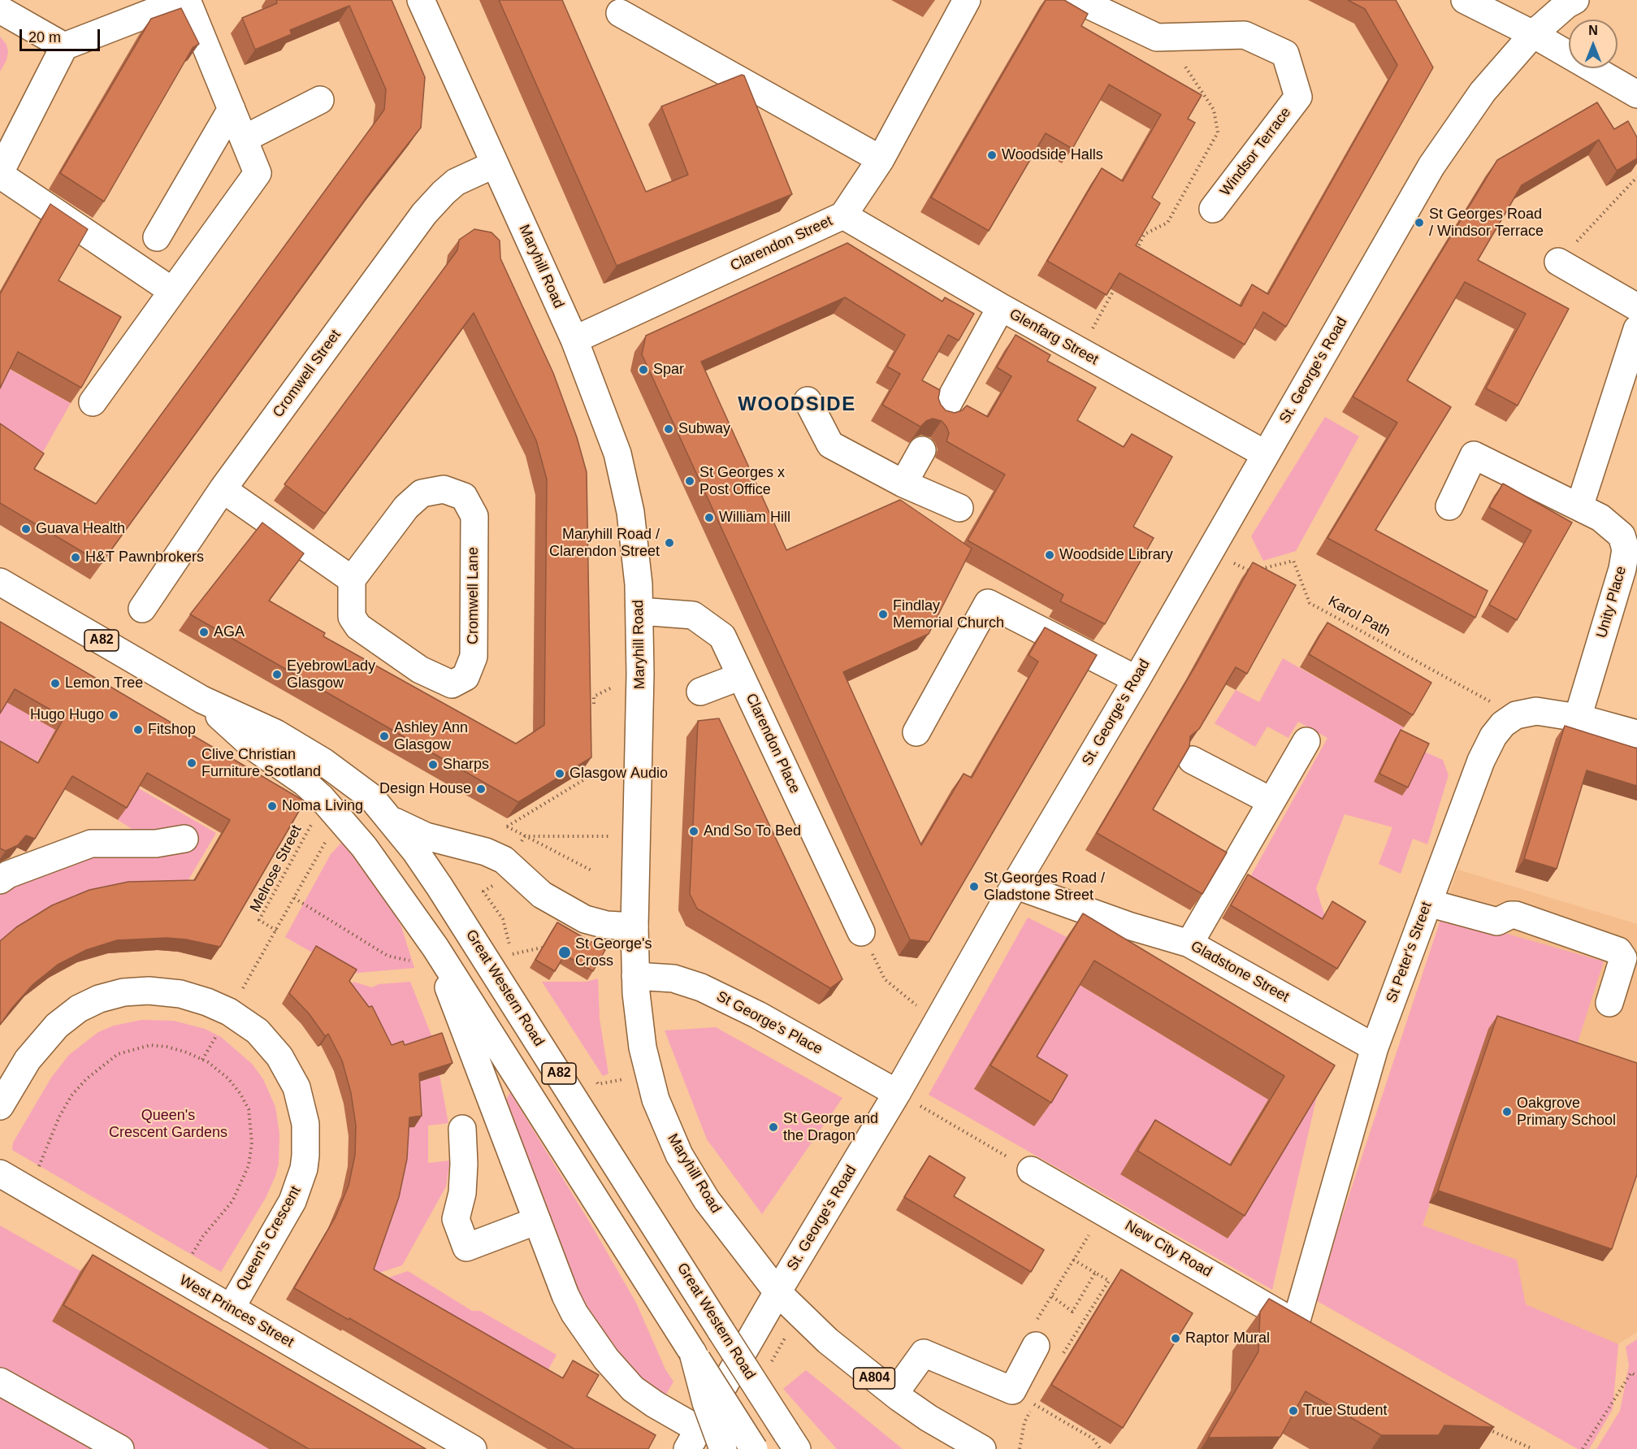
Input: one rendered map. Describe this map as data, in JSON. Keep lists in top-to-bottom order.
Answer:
{
  "streets": {
    "main road": [
      "Windsor Terrace",
      "Clarendon Street",
      "Maryhill Road",
      "Glenfarg Street",
      "St. George's Road",
      "Cromwell Street",
      "Cromwell Lane",
      "Unity Place",
      "A82",
      "Clarendon Place",
      "St Peter's Street",
      "Gladstone Street",
      "Great Western Road",
      "St George's Place",
      "Queen's Crescent",
      "New City Road",
      "West Princes Street",
      "A804"
    ],
    "path": ["Karol Path", "Melrose Street"]
  },
  "crossings": [
    ["Clarendon Street", "Maryhill Road"],
    ["Clarendon Street", "Glenfarg Street"],
    ["Maryhill Road", "St. George's Road"],
    ["Maryhill Road", "Cromwell Street"],
    ["Maryhill Road", "Clarendon Place"],
    ["Maryhill Road", "St George's Place"],
    ["Maryhill Road", "A804"],
    ["Glenfarg Street", "St. George's Road"],
    ["St. George's Road", "Karol Path"],
    ["St. George's Road", "Gladstone Street"],
    ["St. George's Road", "St George's Place"],
    ["St. George's Road", "A804"],
    ["Karol Path", "St Peter's Street"],
    ["Melrose Street", "Queen's Crescent"],
    ["St Peter's Street", "Gladstone Street"],
    ["St Peter's Street", "New City Road"],
    ["Queen's Crescent", "West Princes Street"]
  ],
  "districts": ["WOODSIDE"],
  "parks": ["Queen's Crescent Gardens"],
  "places": [
    "Woodside Halls",
    "St Georges Road / Windsor Terrace",
    "Spar",
    "Subway",
    "St Georges x Post Office",
    "William Hill",
    "Guava Health",
    "Maryhill Road / Clarendon Street",
    "Woodside Library",
    "H&T Pawnbrokers",
    "Findlay Memorial Church",
    "AGA",
    "EyebrowLady Glasgow",
    "Lemon Tree",
    "Hugo Hugo",
    "Fitshop",
    "Ashley Ann Glasgow",
    "Clive Christian Furniture Scotland",
    "Sharps",
    "Glasgow Audio",
    "Design House",
    "Noma Living",
    "And So To Bed",
    "St Georges Road / Gladstone Street",
    "St George's Cross",
    "Oakgrove Primary School",
    "St George and the Dragon",
    "Raptor Mural",
    "True Student"
  ],
  "scale_bar": "20 m",
  "north": "top"
}
